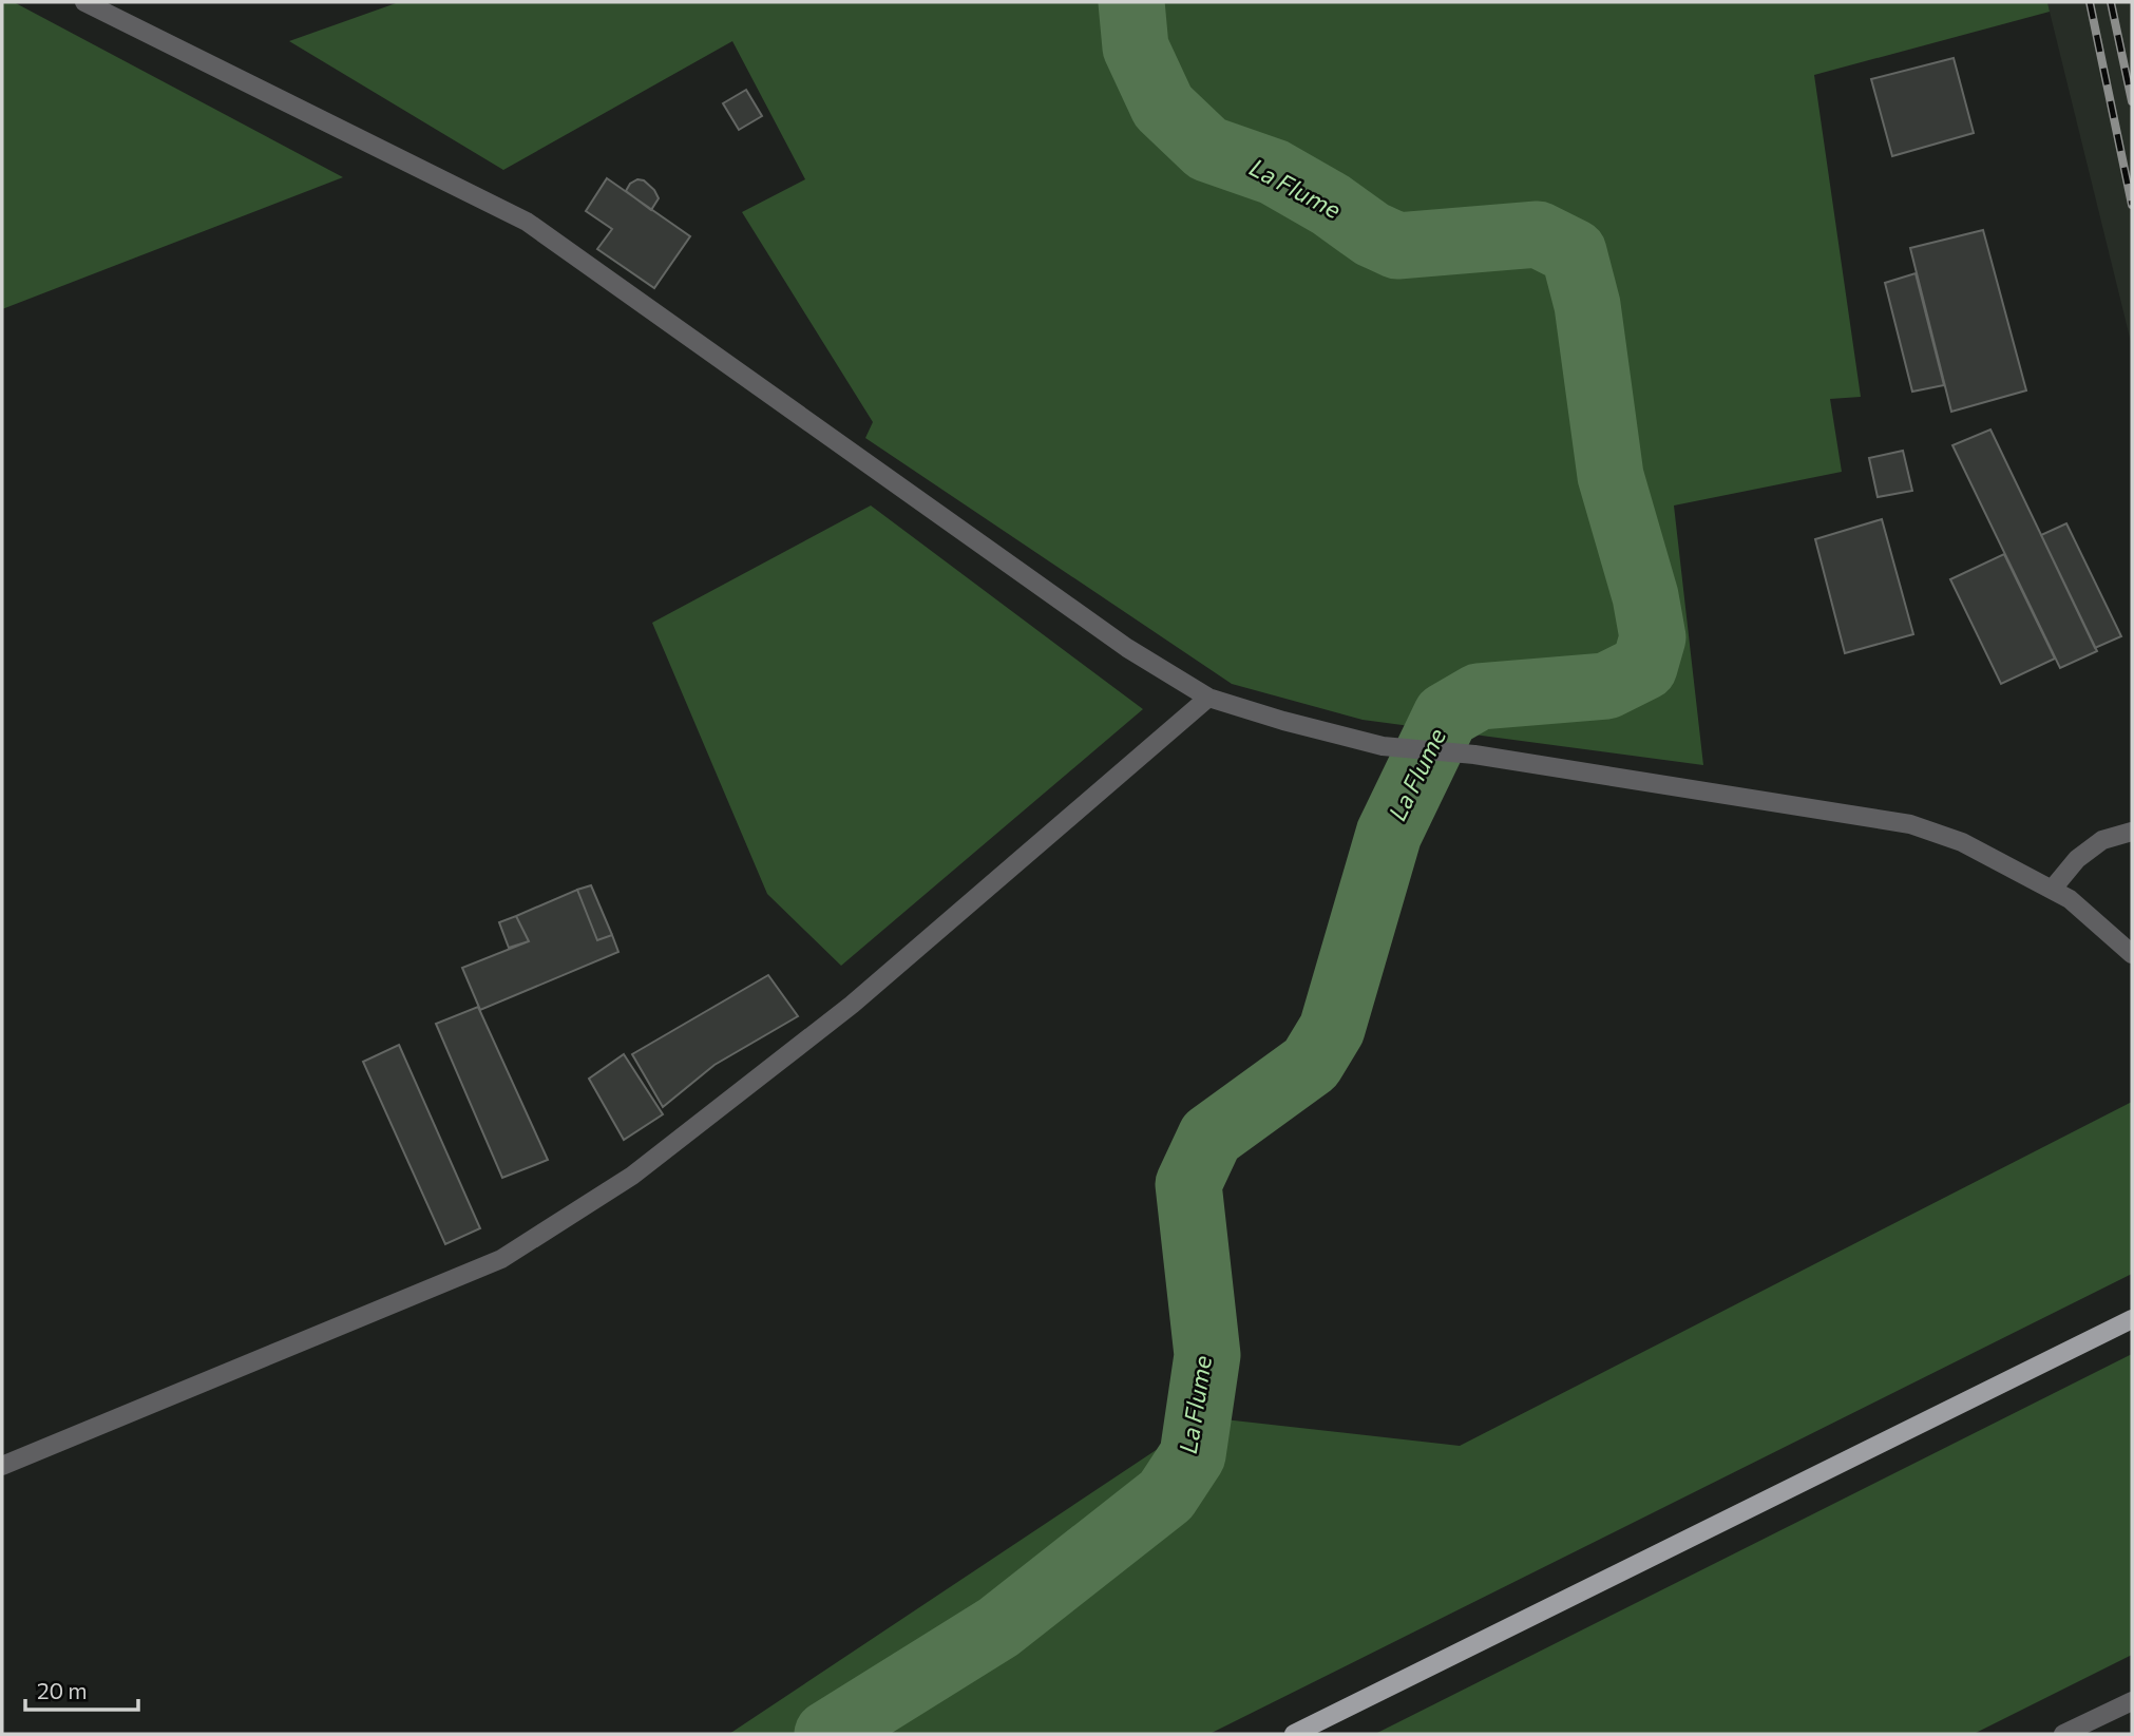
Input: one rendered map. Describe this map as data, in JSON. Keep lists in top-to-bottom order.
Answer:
{
  "water": ["La Flume"],
  "scale_bar": "20 m"
}
